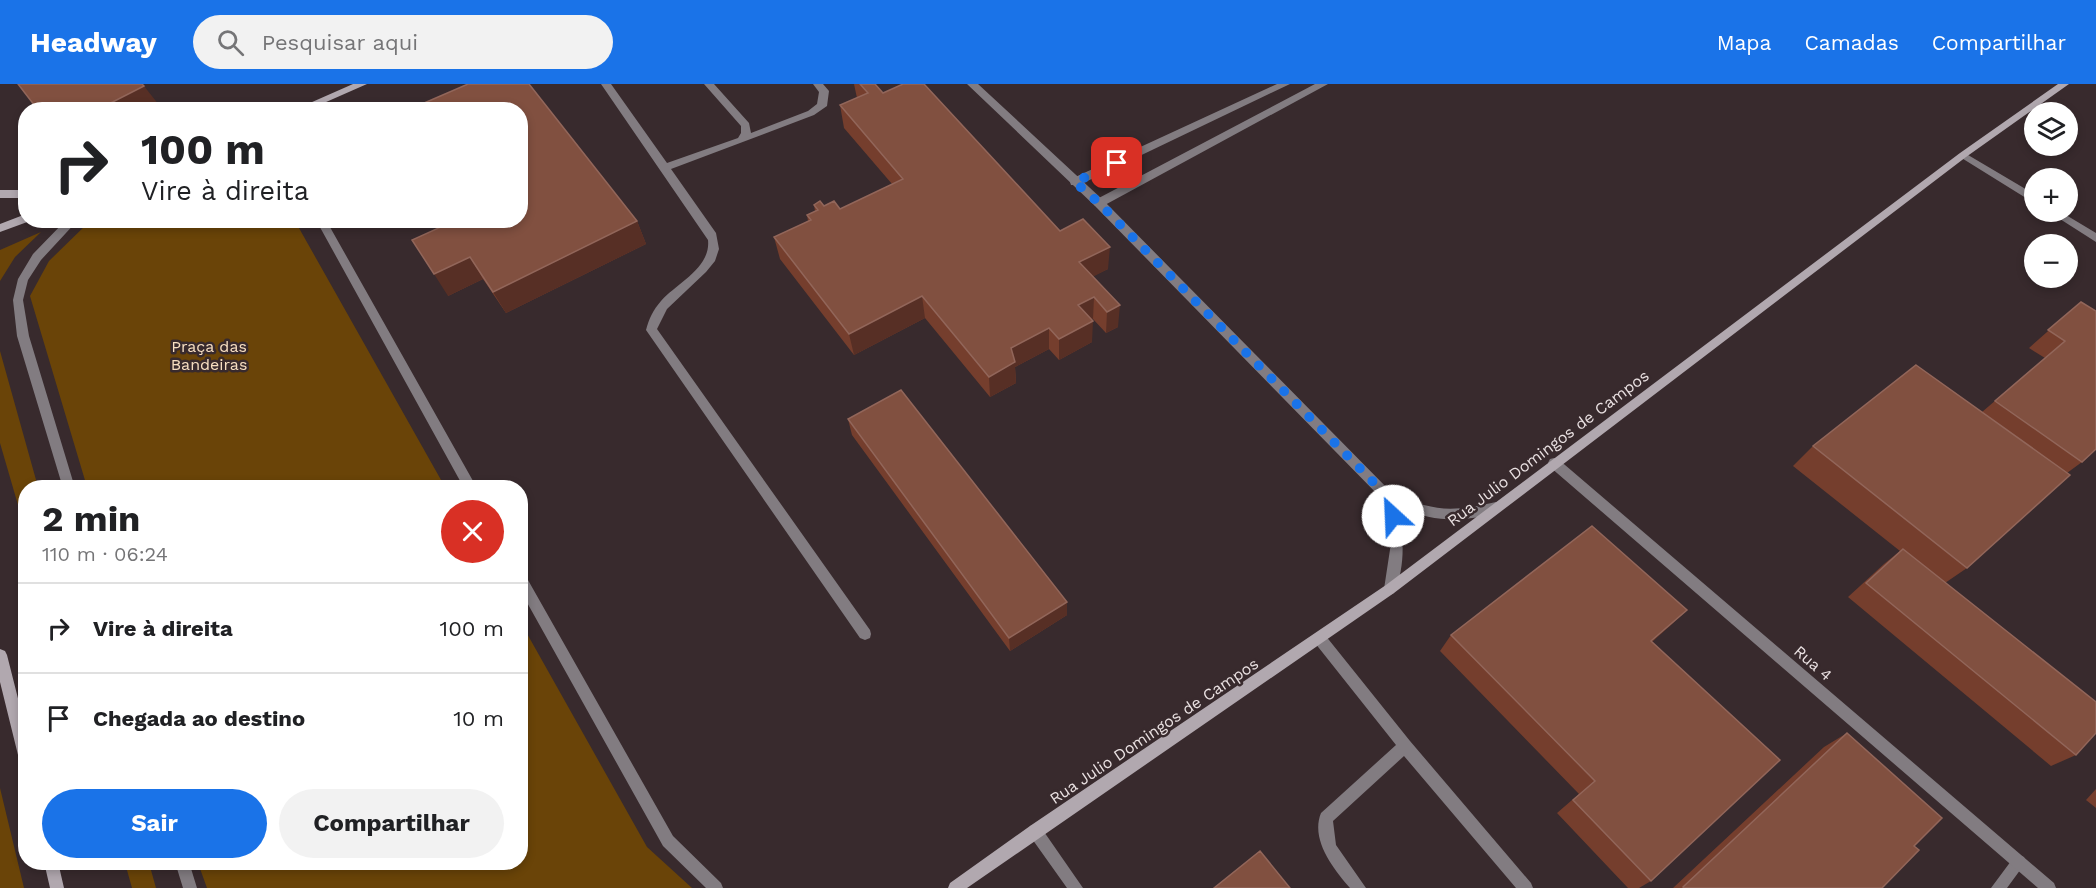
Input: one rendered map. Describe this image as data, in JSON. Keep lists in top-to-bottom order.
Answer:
{
  "streets": {
    "street": ["Rua Julio Domingos de Campos", "Rua 4"]
  },
  "crossings": [
    ["Rua Julio Domingos de Campos", "Rua 4"]
  ],
  "parks": ["Praça das Bandeiras"],
  "page": {
    "header": "Headway",
    "search": "Pesquisar aqui",
    "nav": ["Mapa", "Camadas", "Compartilhar"],
    "map_buttons": ["+", "−"],
    "turn": ["100 m", "Vire à direita"],
    "heading": ["2 min", "110 m · 06:24"],
    "list": [
      {
        "name": "Vire à direita",
        "value": "100 m"
      },
      {
        "name": "Chegada ao destino",
        "value": "10 m"
      }
    ],
    "buttons": ["Sair", "Compartilhar"]
  }
}
